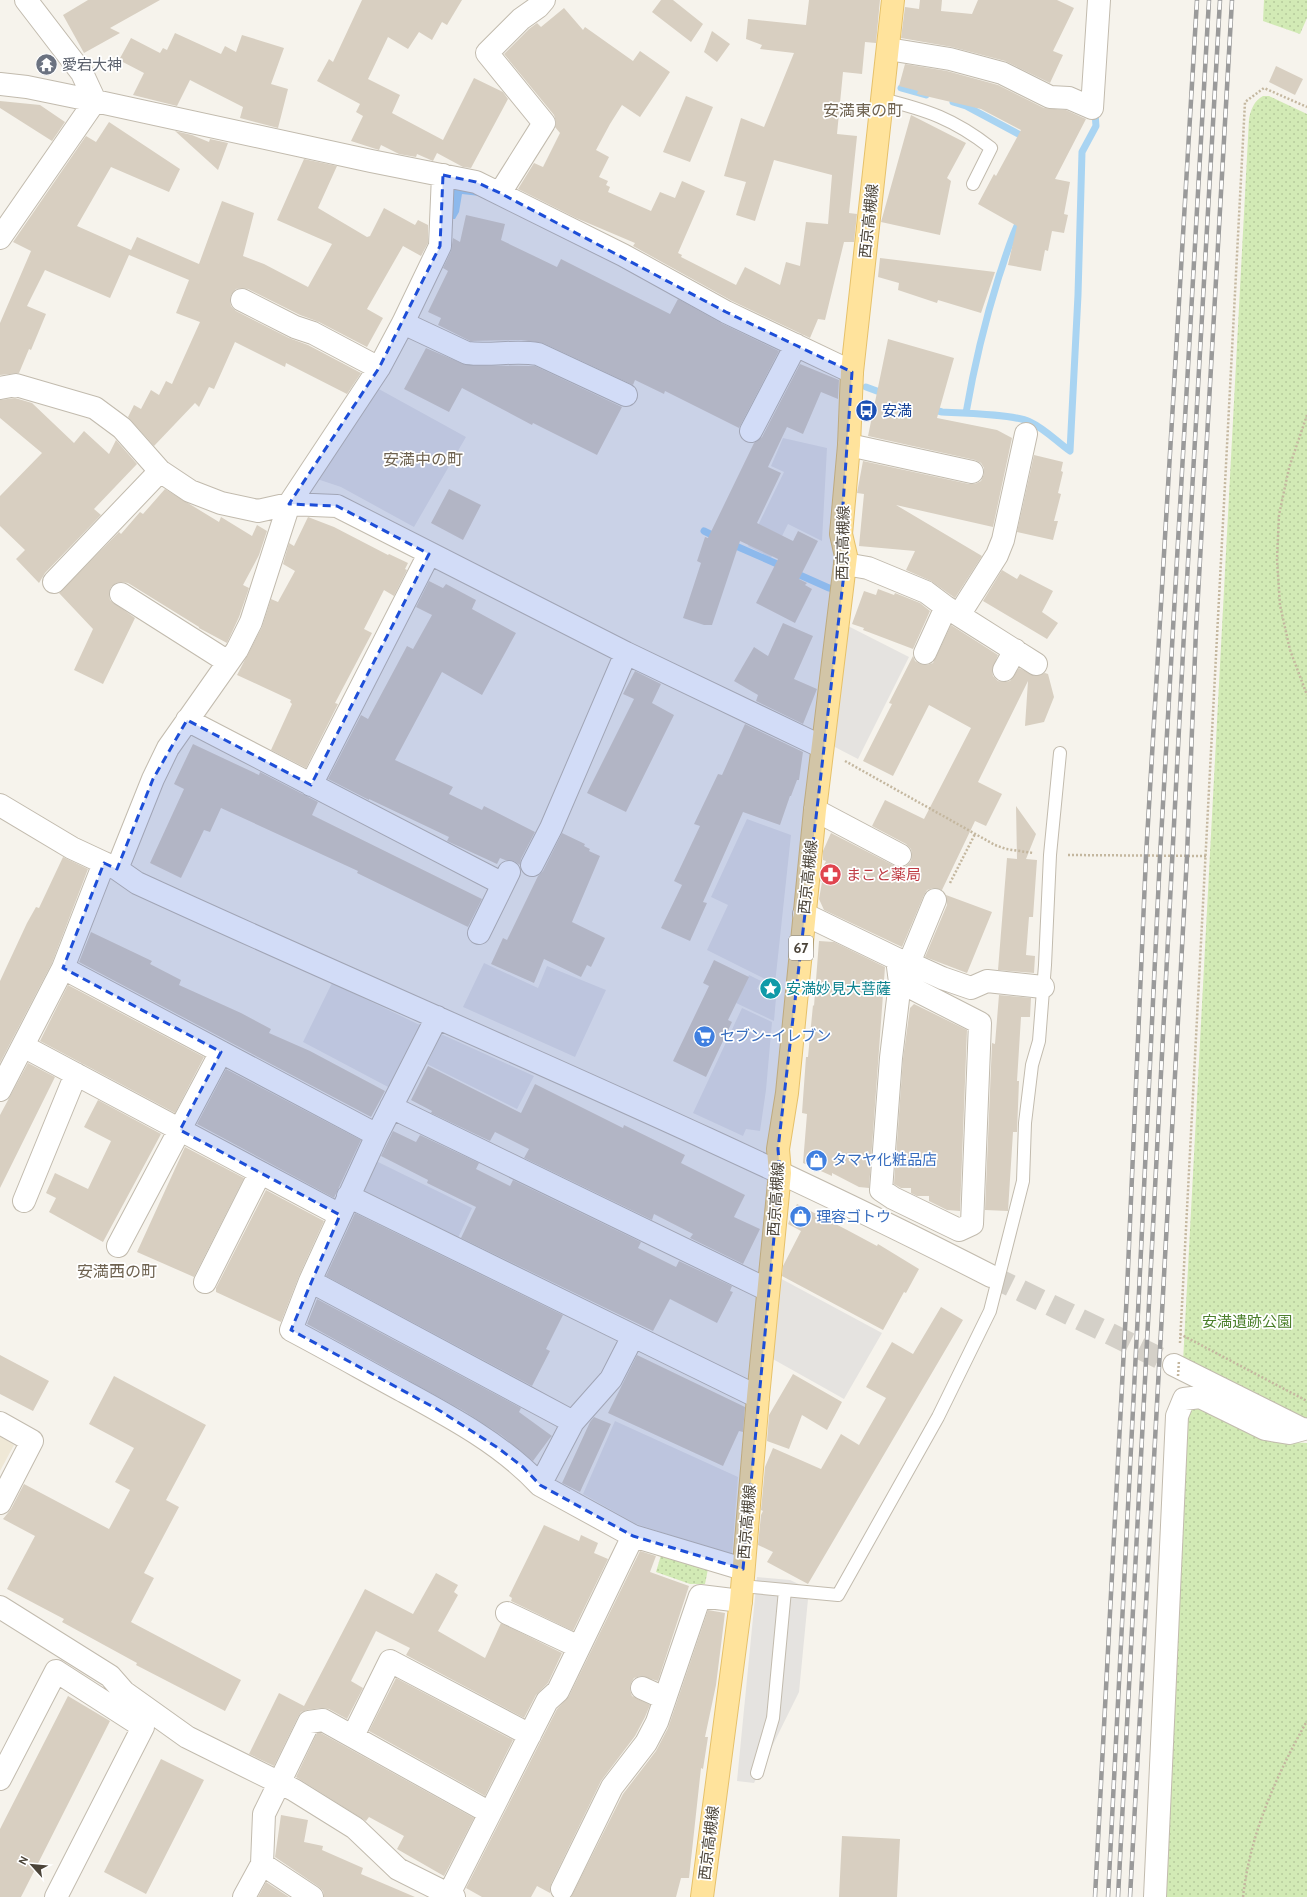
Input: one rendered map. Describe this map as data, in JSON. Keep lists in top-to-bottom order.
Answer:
{
  "streets": {
    "main road": ["西京高槻線", "67"]
  },
  "districts": ["安満東の町", "安満中の町", "安満西の町"],
  "parks": ["安満遺跡公園"],
  "places": {
    "temple": ["愛宕大神"],
    "bus stop": ["安満"],
    "pharmacy": ["まこと薬局"],
    "place": ["安満妙見大菩薩"],
    "supermarket": ["セブン-イレブン"],
    "shop": ["タマヤ化粧品店", "理容ゴトウ"]
  },
  "north": "top left"
}
